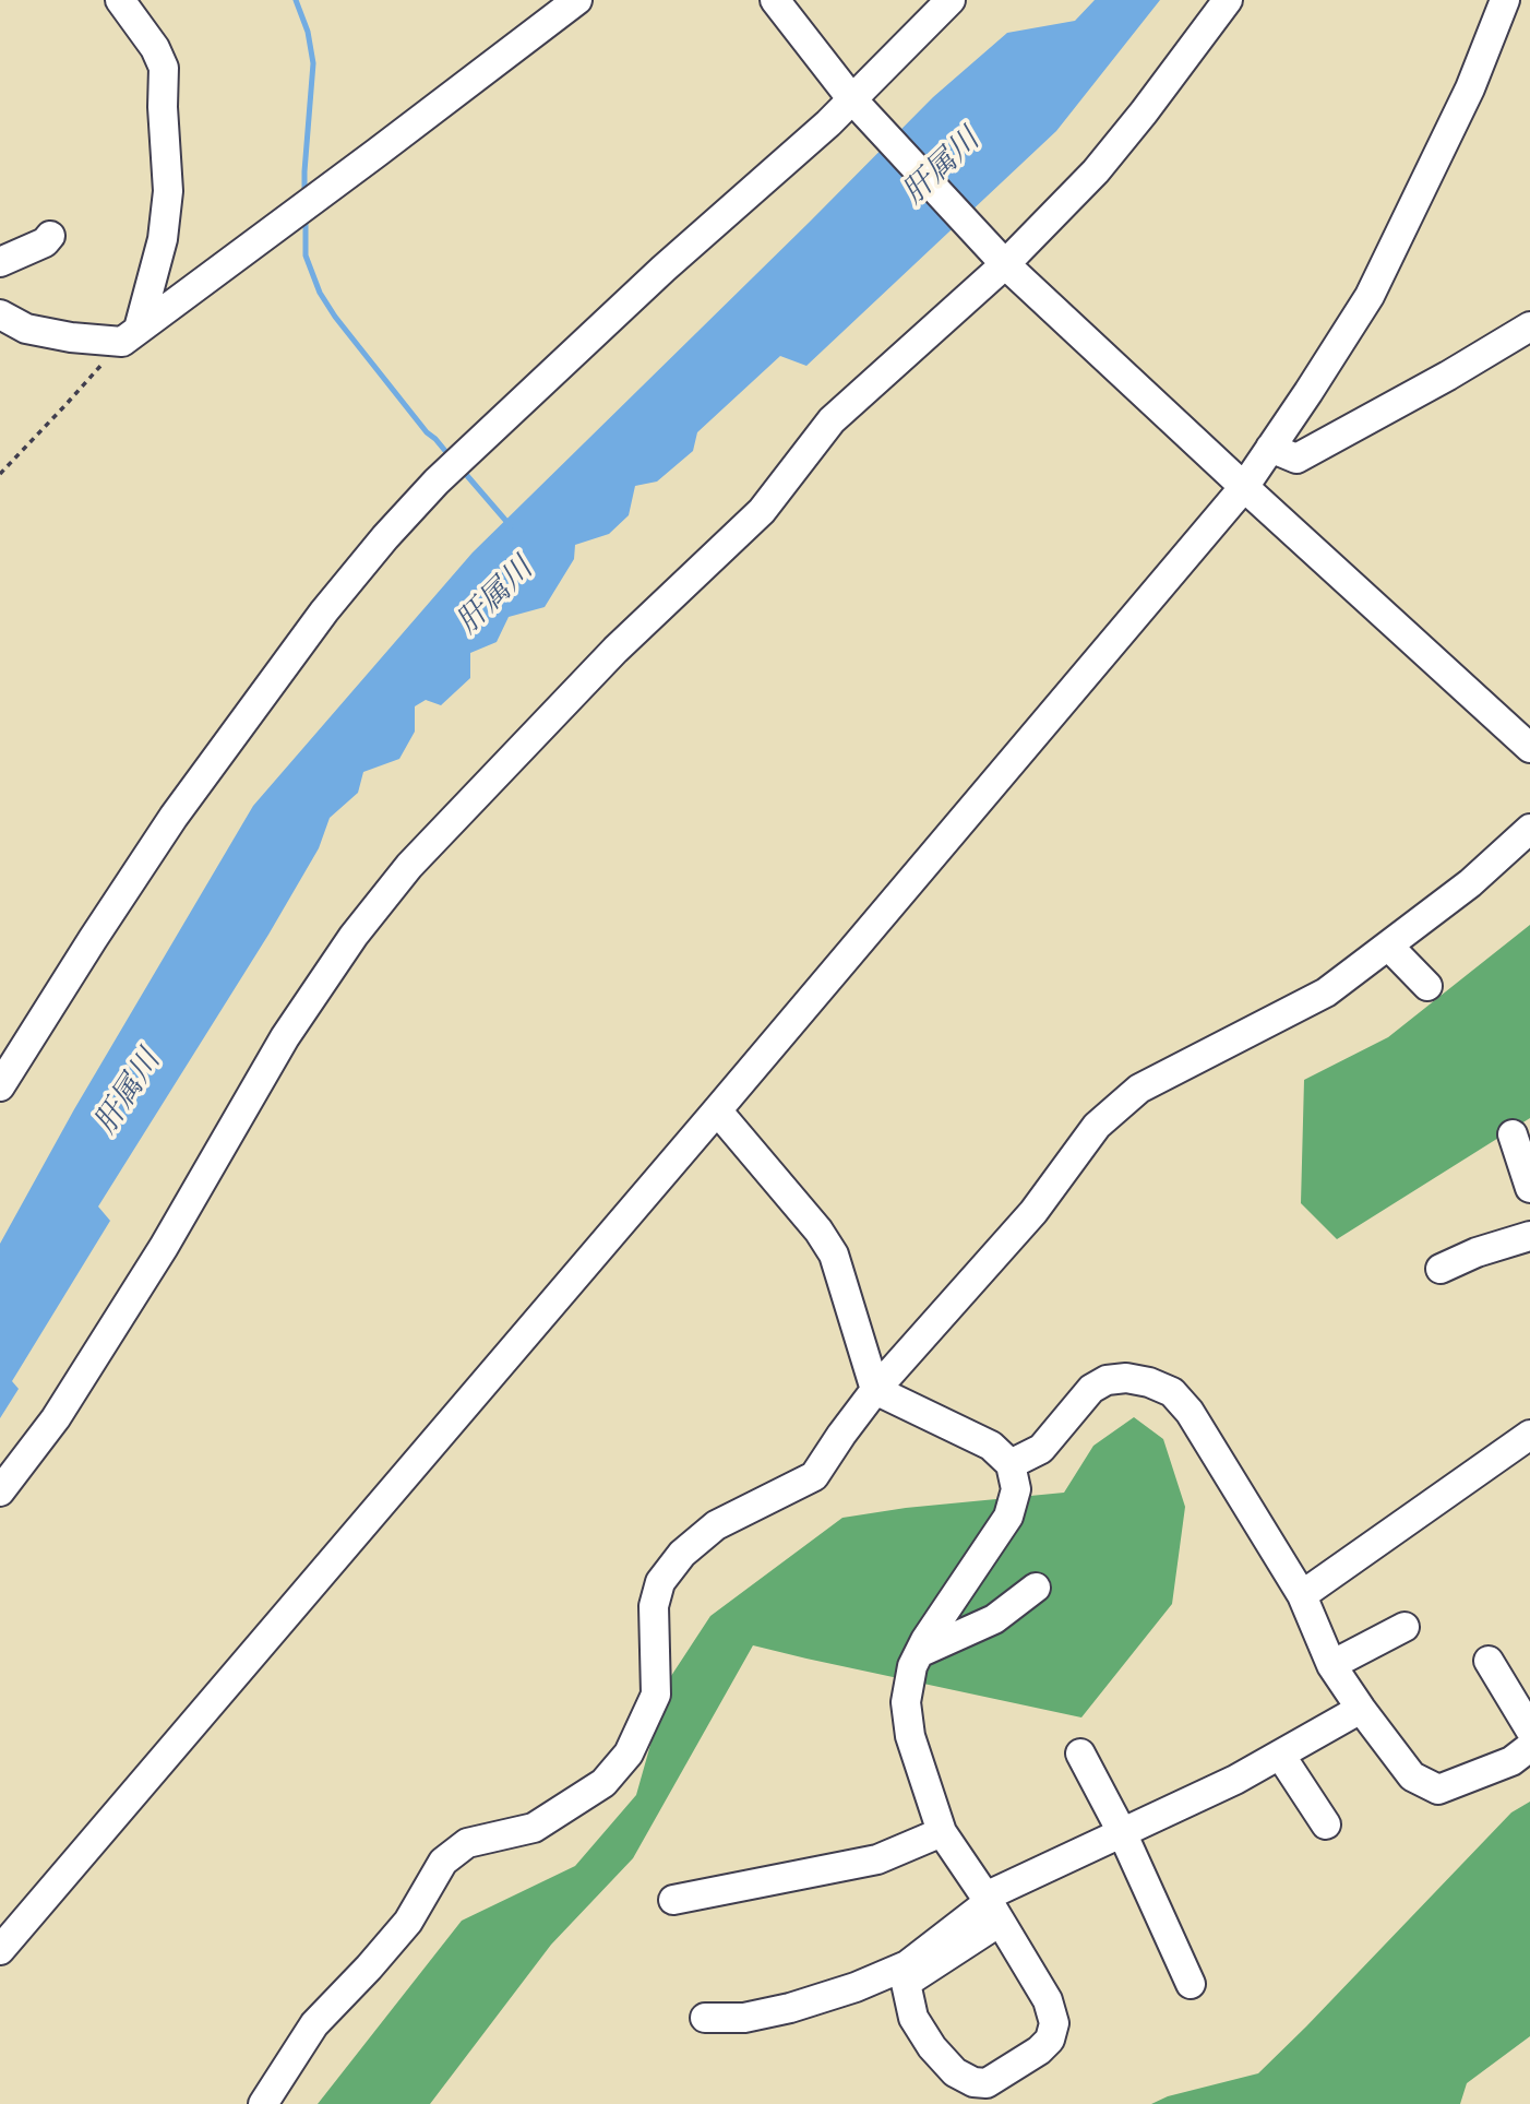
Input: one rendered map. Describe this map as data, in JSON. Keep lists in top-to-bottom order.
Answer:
{
  "water": ["肝属川"]
}
